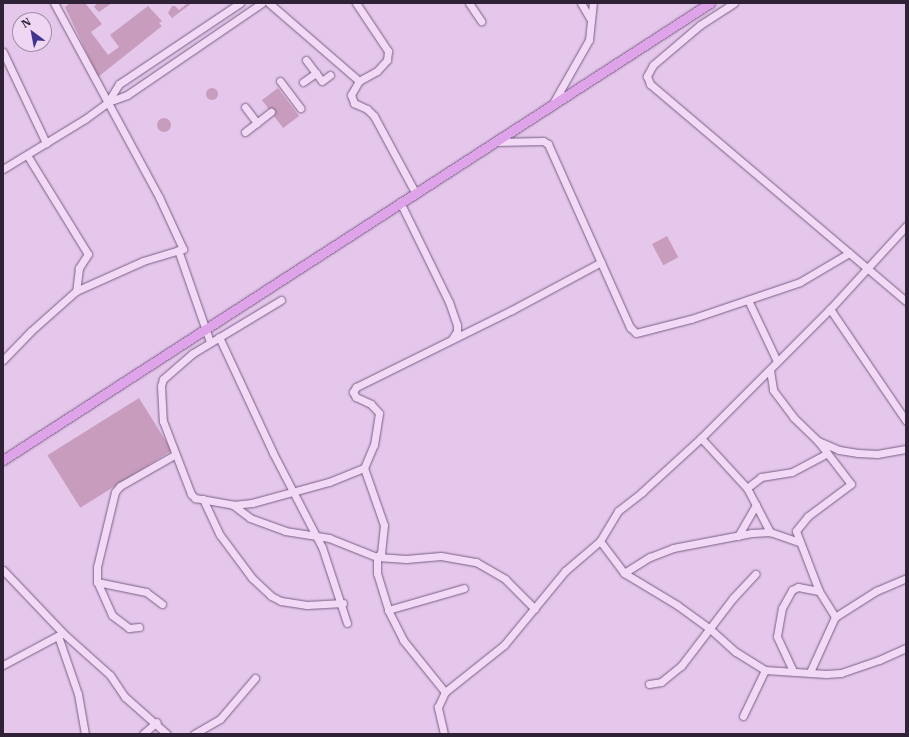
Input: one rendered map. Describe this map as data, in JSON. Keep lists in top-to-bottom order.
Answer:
{
  "north": "top left"
}
